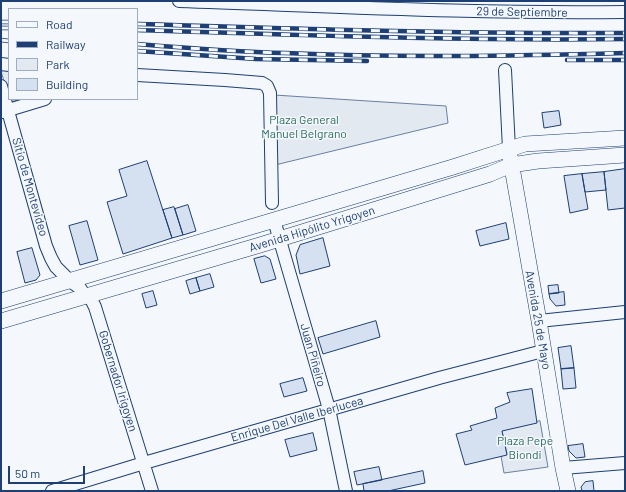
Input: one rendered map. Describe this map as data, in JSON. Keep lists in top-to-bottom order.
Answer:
{
  "streets": {
    "main road": ["Avenida Hipólito Yrigoyen", "Avenida 25 de Mayo"],
    "street": [
      "29 de Septiembre",
      "Sitio de Montevideo",
      "Juan Piñeiro",
      "Gobernador Irigoyen",
      "Enrique Del Valle Iberlucea"
    ]
  },
  "crossings": [
    ["Sitio de Montevideo", "Avenida Hipólito Yrigoyen"],
    ["Sitio de Montevideo", "Gobernador Irigoyen"],
    ["Avenida Hipólito Yrigoyen", "Avenida 25 de Mayo"],
    ["Avenida Hipólito Yrigoyen", "Juan Piñeiro"],
    ["Avenida Hipólito Yrigoyen", "Gobernador Irigoyen"],
    ["Avenida 25 de Mayo", "Enrique Del Valle Iberlucea"],
    ["Juan Piñeiro", "Enrique Del Valle Iberlucea"],
    ["Gobernador Irigoyen", "Enrique Del Valle Iberlucea"]
  ],
  "parks": ["Plaza General Manuel Belgrano", "Plaza Pepe Biondi"],
  "legend": [
    "Road",
    "Railway",
    "Park",
    "Building"
  ],
  "scale_bar": "50 m"
}
